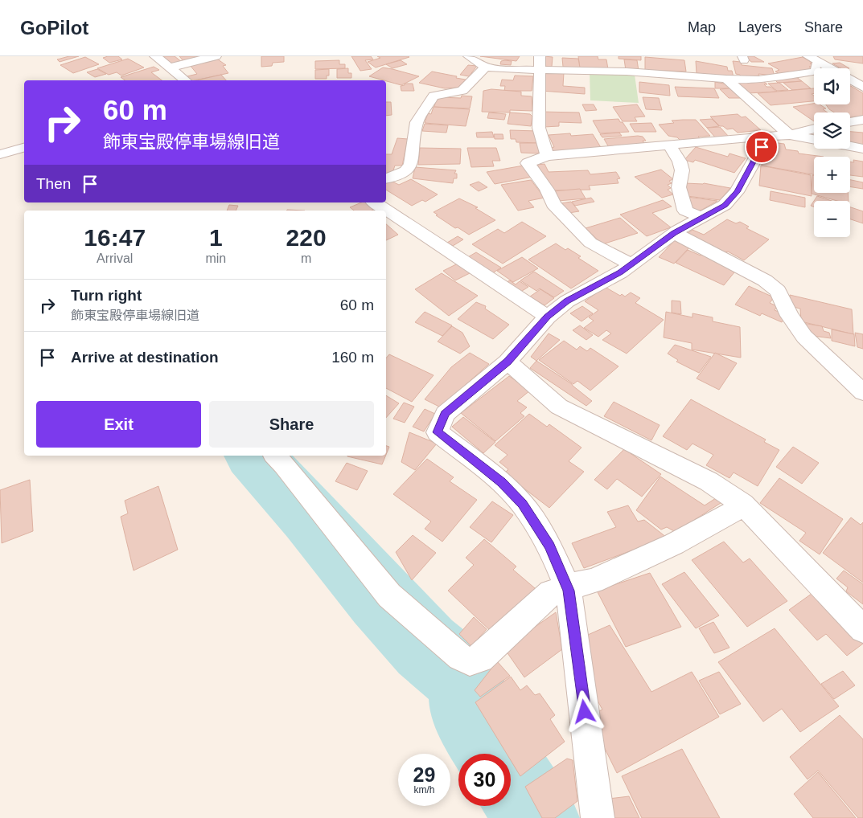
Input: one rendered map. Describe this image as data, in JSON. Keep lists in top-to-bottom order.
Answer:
{
  "page": {
    "header": "GoPilot",
    "nav": ["Map", "Layers", "Share"],
    "map_buttons": ["+", "−"],
    "turn": ["60 m", "飾東宝殿停車場線旧道"],
    "then": "Then",
    "eta": [
      "16:47",
      "Arrival",
      "1",
      "min",
      "220",
      "m"
    ],
    "list": [
      {
        "name": "Turn right",
        "note": "飾東宝殿停車場線旧道",
        "value": "60 m"
      },
      {
        "name": "Arrive at destination",
        "value": "160 m"
      }
    ],
    "buttons": ["Exit", "Share"],
    "speed": "29 km/h",
    "limit": "30"
  }
}
